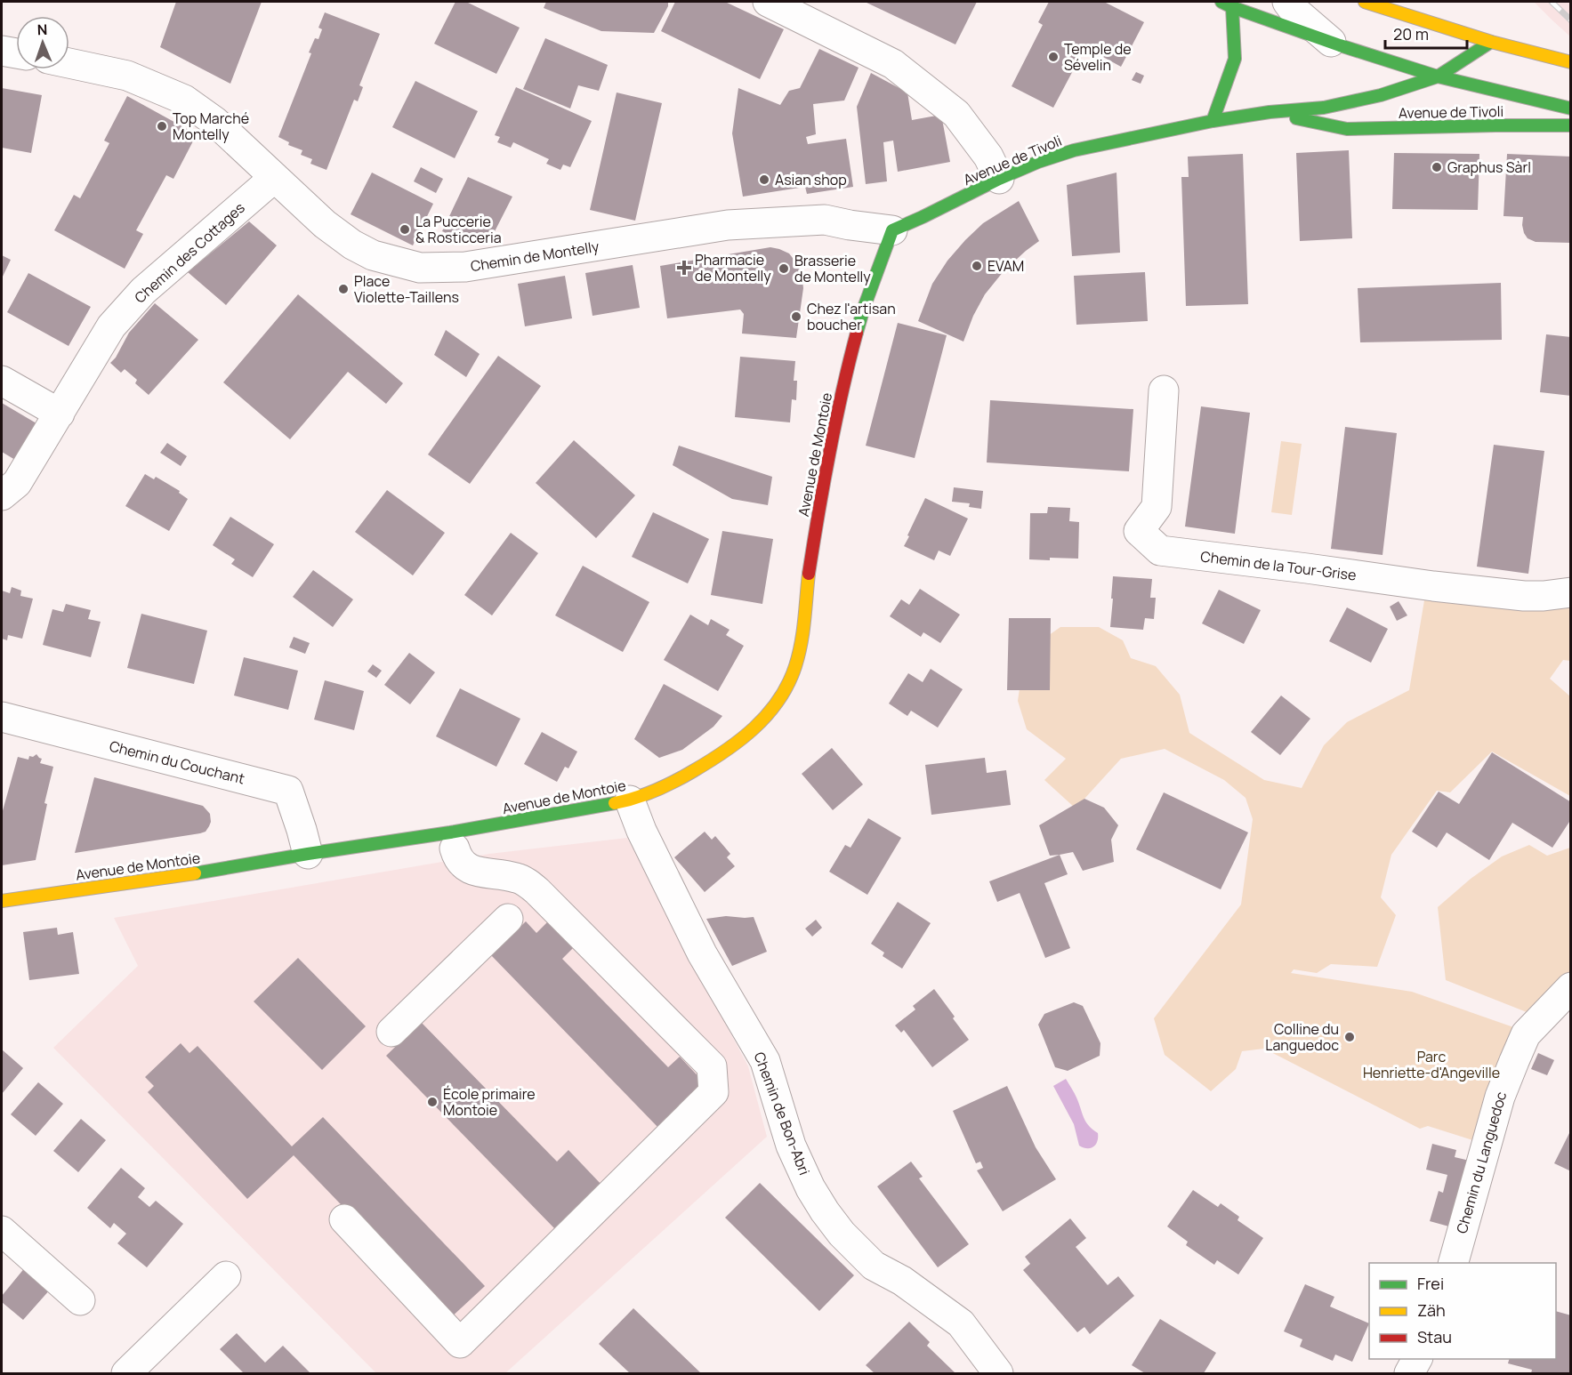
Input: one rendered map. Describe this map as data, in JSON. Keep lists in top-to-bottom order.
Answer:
{
  "streets": {
    "street": [
      "Avenue de Tivoli",
      "Chemin des Cottages",
      "Chemin de Montelly",
      "Avenue de Montoie",
      "Chemin de la Tour-Grise",
      "Chemin du Couchant",
      "Chemin de Bon-Abri",
      "Chemin du Languedoc"
    ]
  },
  "crossings": [
    ["Avenue de Tivoli", "Chemin de Montelly"],
    ["Avenue de Tivoli", "Avenue de Montoie"],
    ["Chemin des Cottages", "Chemin de Montelly"],
    ["Chemin de Montelly", "Avenue de Montoie"],
    ["Avenue de Montoie", "Chemin du Couchant"],
    ["Avenue de Montoie", "Chemin de Bon-Abri"]
  ],
  "parks": ["Parc Henriette-d'Angeville"],
  "places": {
    "other": [
      "Temple de Sévelin",
      "Top Marché Montelly",
      "Graphus Sàrl",
      "Asian shop",
      "La Puccerie & Rosticceria",
      "EVAM",
      "Brasserie de Montelly",
      "Place Violette-Taillens",
      "Chez l'artisan boucher",
      "Colline du Languedoc",
      "École primaire Montoie"
    ],
    "health": ["Pharmacie de Montelly"]
  },
  "legend": ["Frei", "Zäh", "Stau"],
  "scale_bar": "20 m",
  "north": "top"
}
